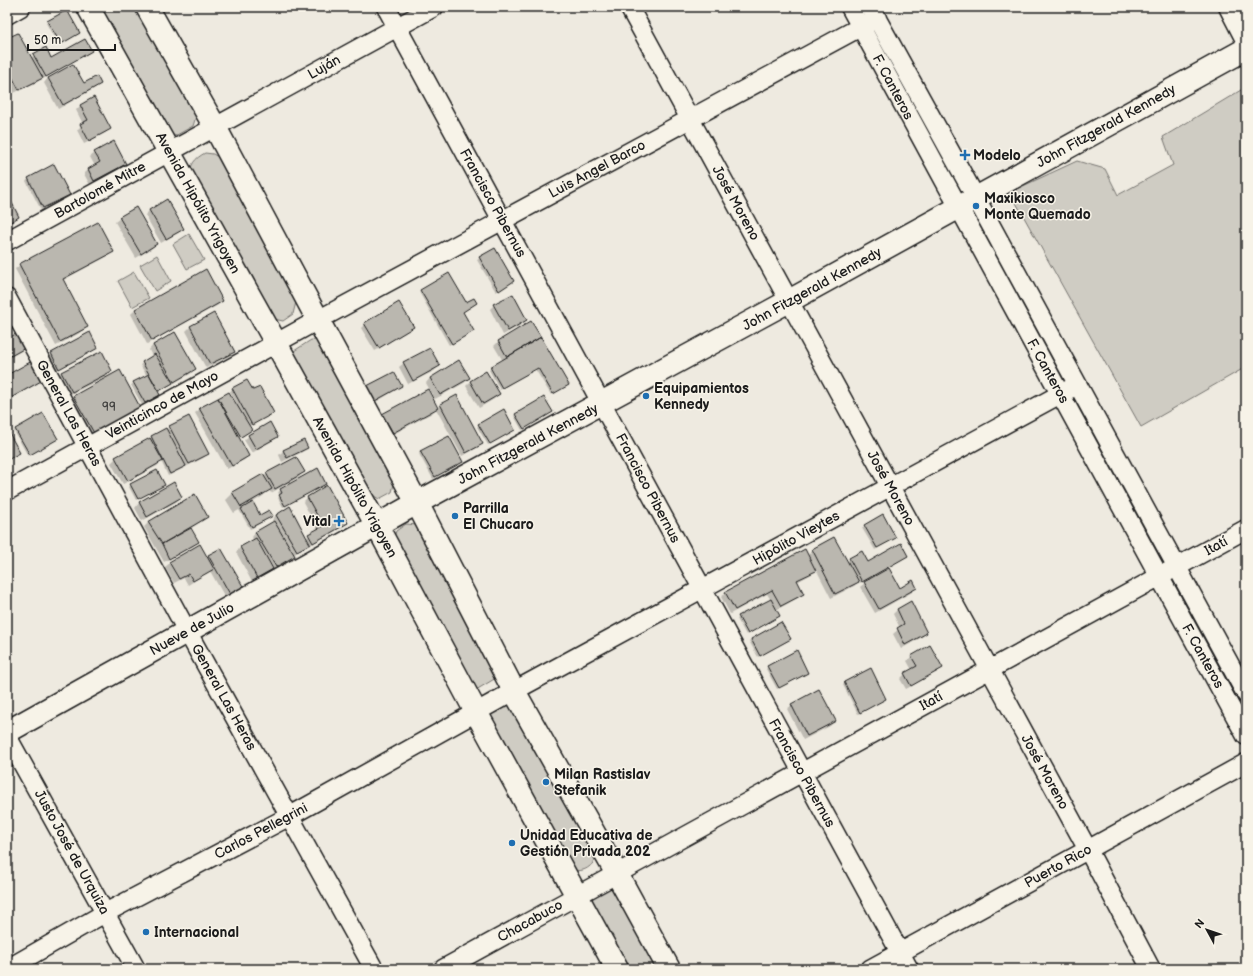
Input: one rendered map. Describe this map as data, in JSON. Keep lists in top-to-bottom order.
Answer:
{
  "streets": {
    "main road": ["John Fitzgerald Kennedy", "Avenida Hipólito Yrigoyen", "Nueve de Julio"],
    "street": [
      "Luján",
      "F. Canteros",
      "Luis Angel Barco",
      "Bartolomé Mitre",
      "Francisco Pibernus",
      "José Moreno",
      "Veinticinco de Mayo",
      "General Las Heras",
      "Hipólito Vieytes",
      "Itatí",
      "Carlos Pellegrini",
      "Justo José de Urquiza",
      "Puerto Rico",
      "Chacabuco"
    ]
  },
  "crossings": [
    ["Luján", "Bartolomé Mitre"],
    ["Luján", "Francisco Pibernus"],
    ["F. Canteros", "John Fitzgerald Kennedy"],
    ["F. Canteros", "Luis Angel Barco"],
    ["F. Canteros", "Hipólito Vieytes"],
    ["F. Canteros", "Itatí"],
    ["John Fitzgerald Kennedy", "Avenida Hipólito Yrigoyen"],
    ["John Fitzgerald Kennedy", "Francisco Pibernus"],
    ["John Fitzgerald Kennedy", "José Moreno"],
    ["John Fitzgerald Kennedy", "Nueve de Julio"],
    ["Luis Angel Barco", "Francisco Pibernus"],
    ["Luis Angel Barco", "José Moreno"],
    ["Luis Angel Barco", "Veinticinco de Mayo"],
    ["Bartolomé Mitre", "Avenida Hipólito Yrigoyen"],
    ["Avenida Hipólito Yrigoyen", "Veinticinco de Mayo"],
    ["Avenida Hipólito Yrigoyen", "Nueve de Julio"],
    ["Avenida Hipólito Yrigoyen", "Carlos Pellegrini"],
    ["Avenida Hipólito Yrigoyen", "Chacabuco"],
    ["Francisco Pibernus", "Hipólito Vieytes"],
    ["Francisco Pibernus", "Itatí"],
    ["Francisco Pibernus", "Puerto Rico"],
    ["José Moreno", "Hipólito Vieytes"],
    ["José Moreno", "Itatí"],
    ["José Moreno", "Puerto Rico"],
    ["Veinticinco de Mayo", "General Las Heras"],
    ["General Las Heras", "Nueve de Julio"],
    ["General Las Heras", "Carlos Pellegrini"],
    ["Hipólito Vieytes", "Carlos Pellegrini"],
    ["Itatí", "Chacabuco"],
    ["Carlos Pellegrini", "Justo José de Urquiza"]
  ],
  "places": {
    "health": ["Modelo", "Vital"],
    "other": [
      "Maxikiosco Monte Quemado",
      "Equipamientos Kennedy",
      "Parrilla El Chucaro",
      "Milan Rastislav Stefanik",
      "Unidad Educativa de Gestión Privada 202",
      "Internacional"
    ]
  },
  "house_numbers": ["99"],
  "scale_bar": "50 m",
  "north": "top left"
}
